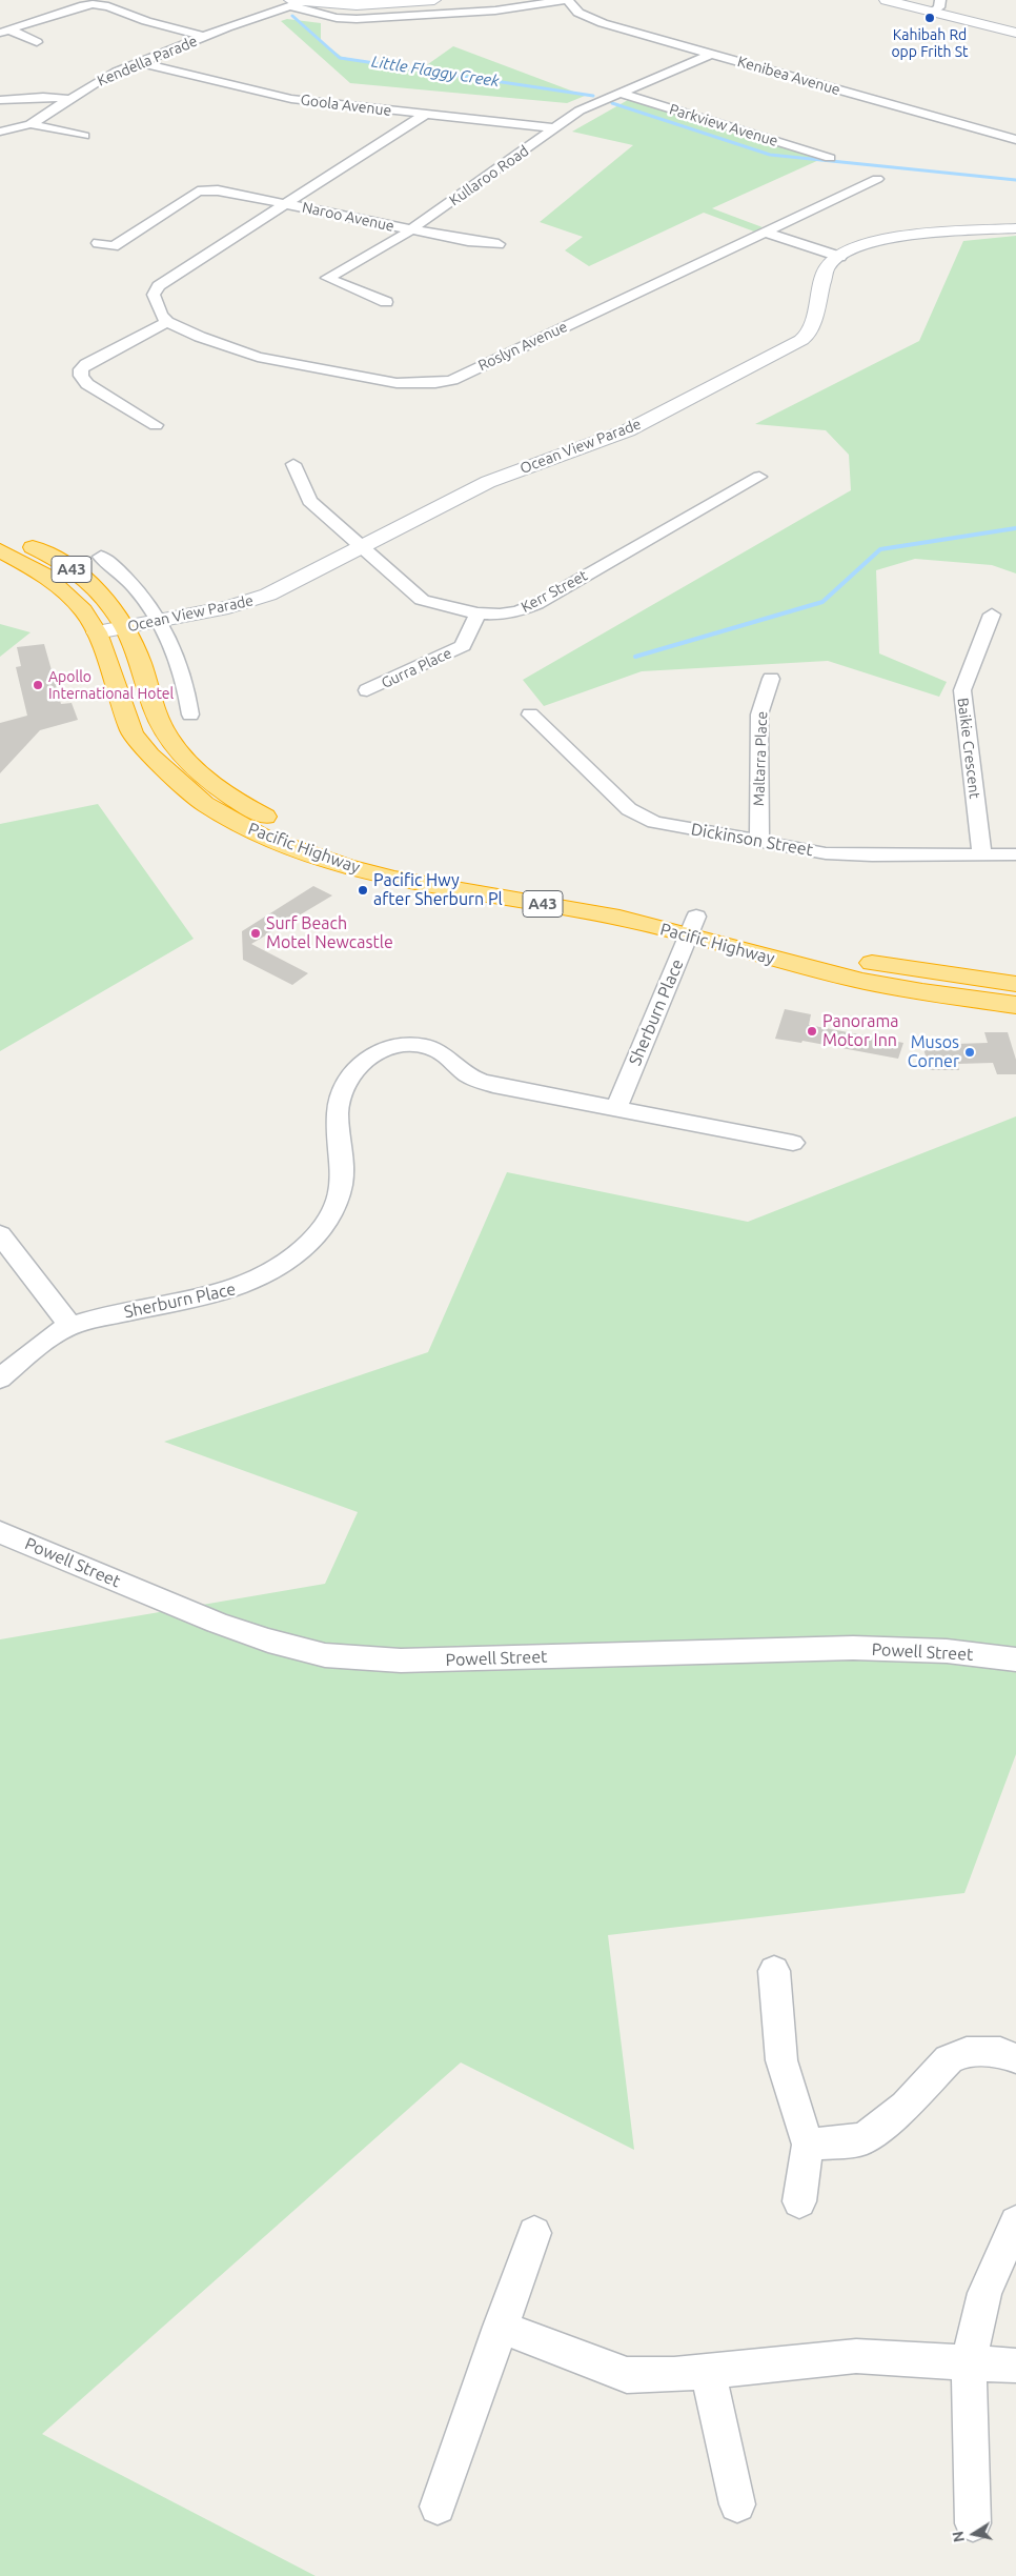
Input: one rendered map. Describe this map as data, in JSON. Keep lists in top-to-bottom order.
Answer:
{
  "streets": {
    "highway": ["A43", "Pacific Highway"],
    "street": [
      "Kendella Parade",
      "Kenibea Avenue",
      "Goola Avenue",
      "Parkview Avenue",
      "Kullaroo Road",
      "Naroo Avenue",
      "Roslyn Avenue",
      "Ocean View Parade",
      "Kerr Street",
      "Gurra Place",
      "Baikie Crescent",
      "Maltarra Place",
      "Dickinson Street",
      "Sherburn Place",
      "Powell Street"
    ]
  },
  "crossings": [
    ["Kendella Parade", "Goola Avenue"],
    ["Kenibea Avenue", "Kullaroo Road"],
    ["Goola Avenue", "Kullaroo Road"],
    ["Parkview Avenue", "Kullaroo Road"],
    ["Kullaroo Road", "Naroo Avenue"],
    ["Ocean View Parade", "Kerr Street"],
    ["Ocean View Parade", "Pacific Highway"],
    ["Kerr Street", "Gurra Place"],
    ["Baikie Crescent", "Dickinson Street"],
    ["Maltarra Place", "Dickinson Street"],
    ["Pacific Highway", "Sherburn Place"]
  ],
  "water": ["Little Flaggy Creek"],
  "places": [
    "Kahibah Rd opp Frith St",
    "Apollo International Hotel",
    "Pacific Hwy after Sherburn Pl",
    "Surf Beach Motel Newcastle",
    "Panorama Motor Inn",
    "Musos Corner"
  ],
  "north": "left"
}
